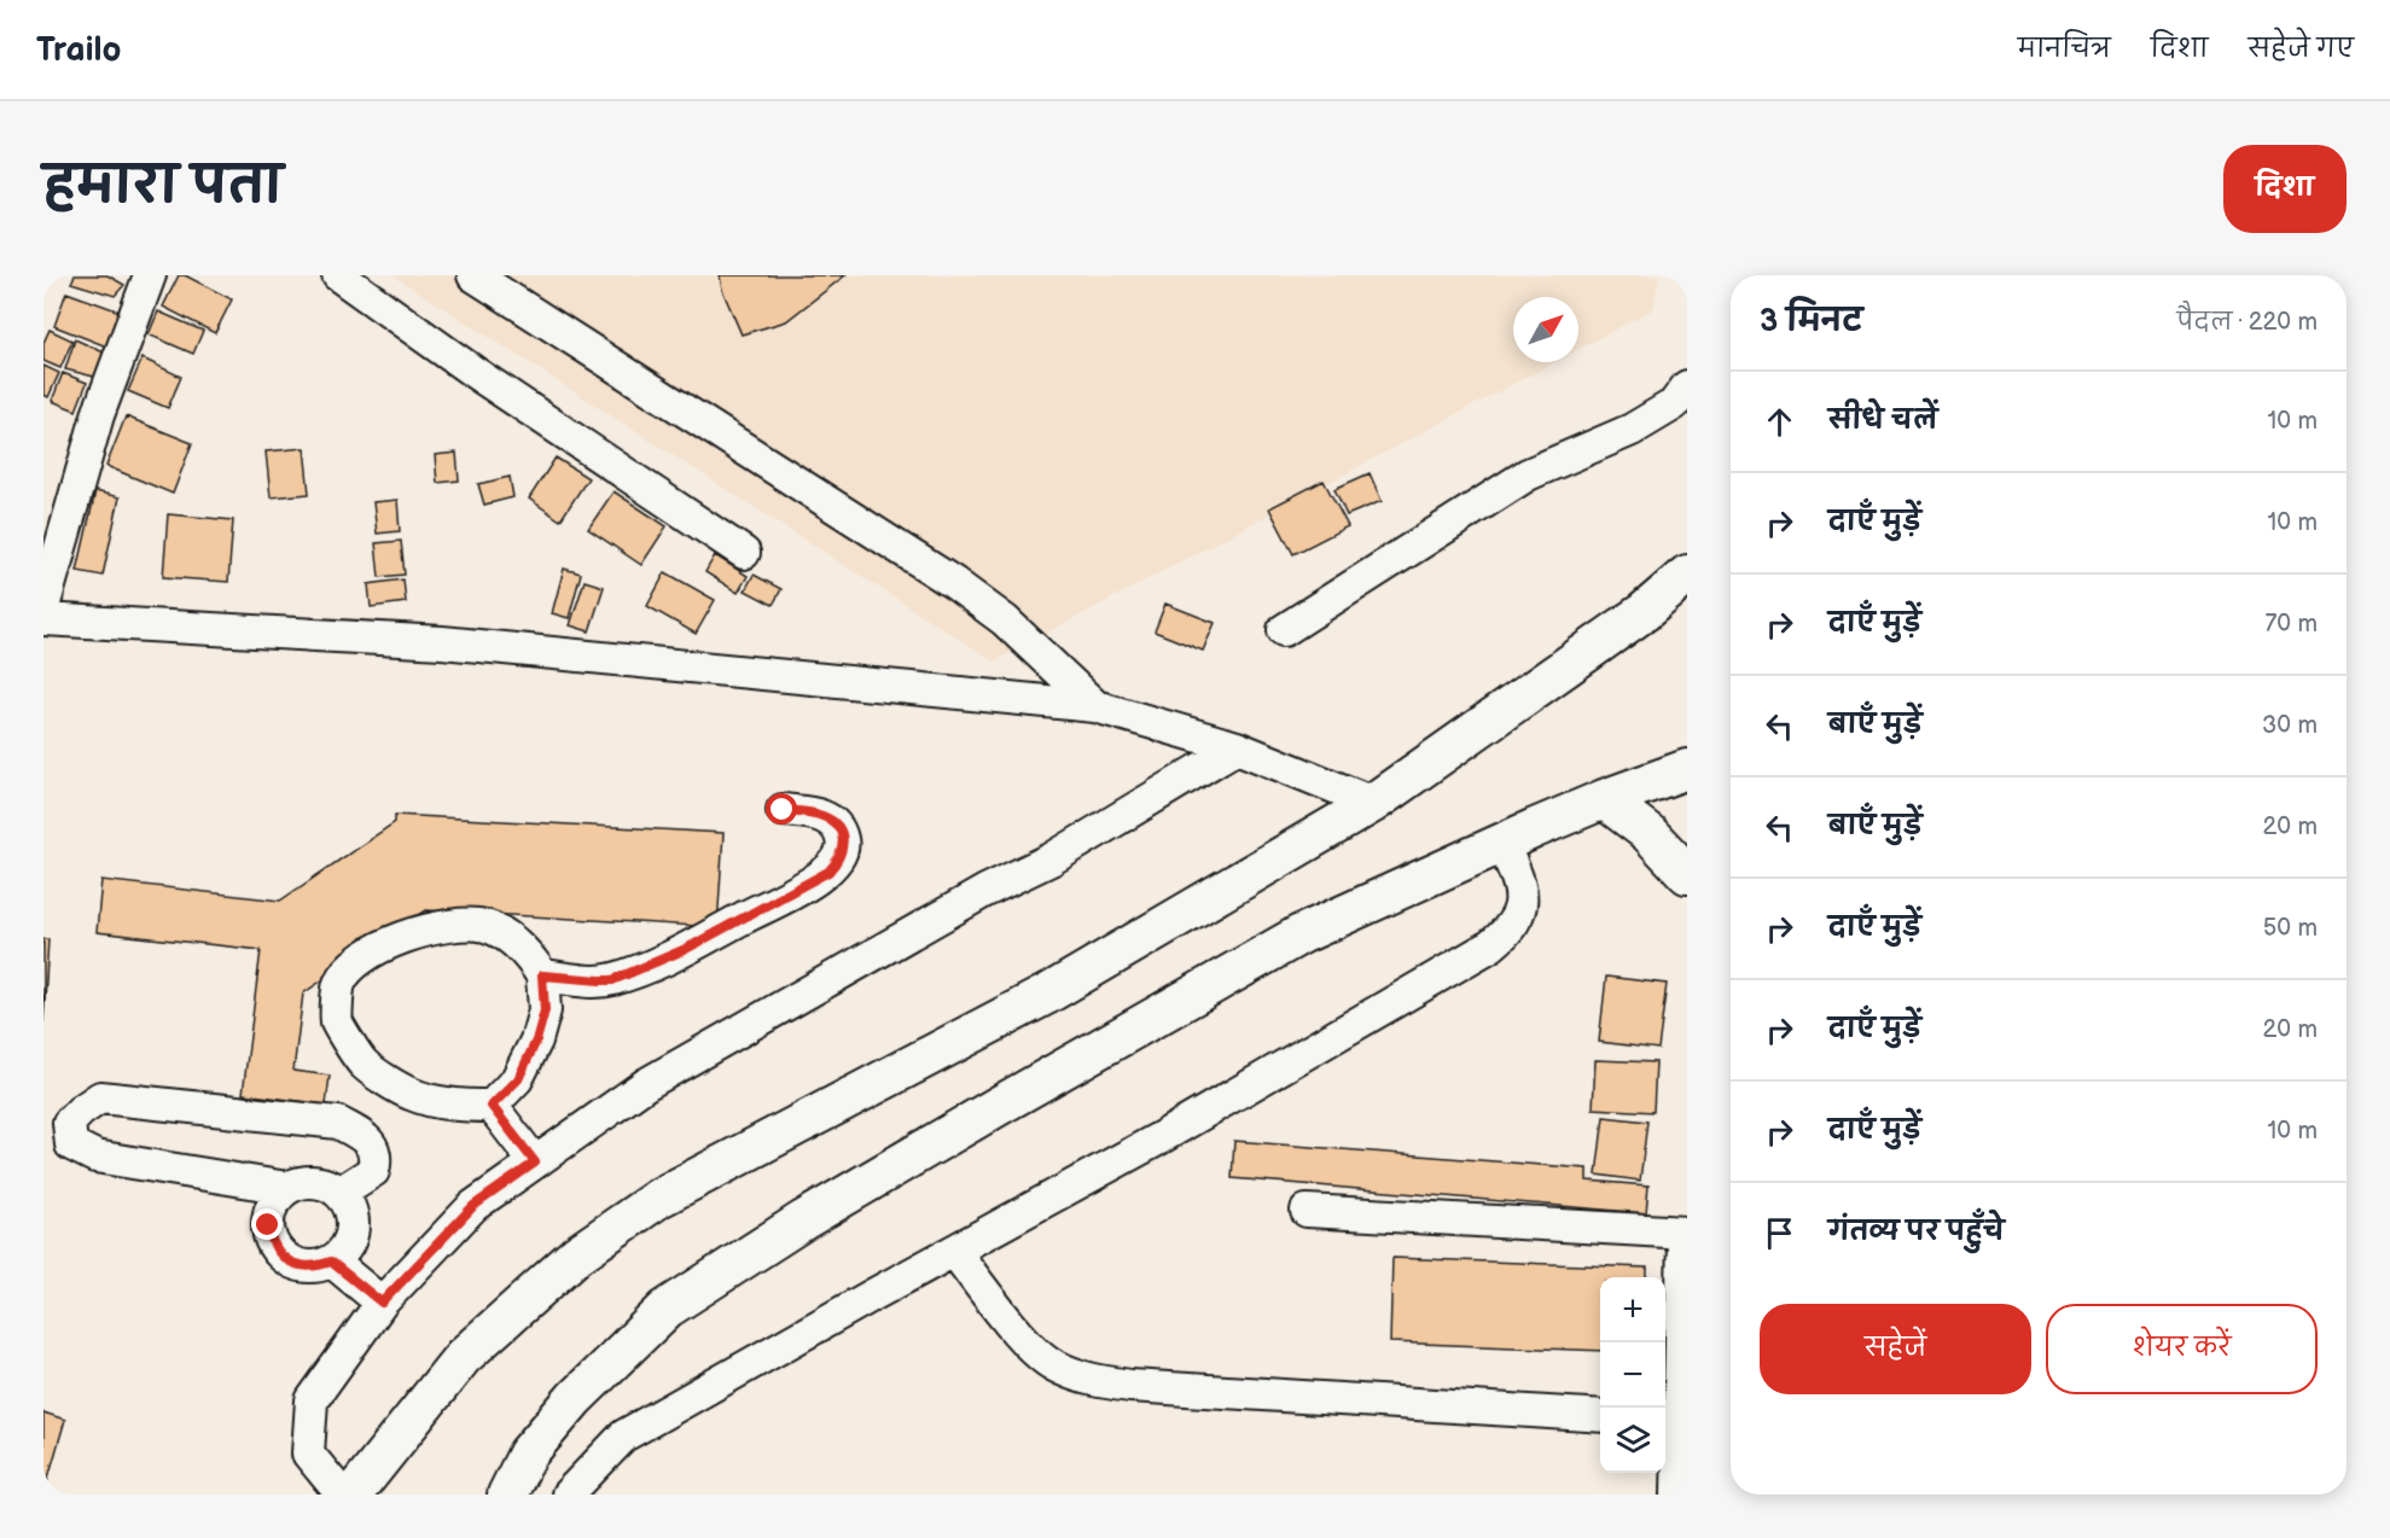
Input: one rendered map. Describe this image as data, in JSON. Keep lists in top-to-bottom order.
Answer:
{
  "north": "top right",
  "page": {
    "header": "Trailo",
    "nav": ["मानचित्र", "दिशा", "सहेजे गए"],
    "title": "हमारा पता",
    "buttons": [
      "दिशा",
      ["सहेजें", "शेयर करें"]
    ],
    "heading": ["3 मिनट", "पैदल · 220 m"],
    "list": [
      ["सीधे चलें", "10 m"],
      ["दाएँ मुड़ें", "10 m"],
      ["दाएँ मुड़ें", "70 m"],
      ["बाएँ मुड़ें", "30 m"],
      ["बाएँ मुड़ें", "20 m"],
      ["दाएँ मुड़ें", "50 m"],
      ["दाएँ मुड़ें", "20 m"],
      ["दाएँ मुड़ें", "10 m"],
      "गंतव्य पर पहुँचे"
    ],
    "map_buttons": ["+", "−"]
  }
}
